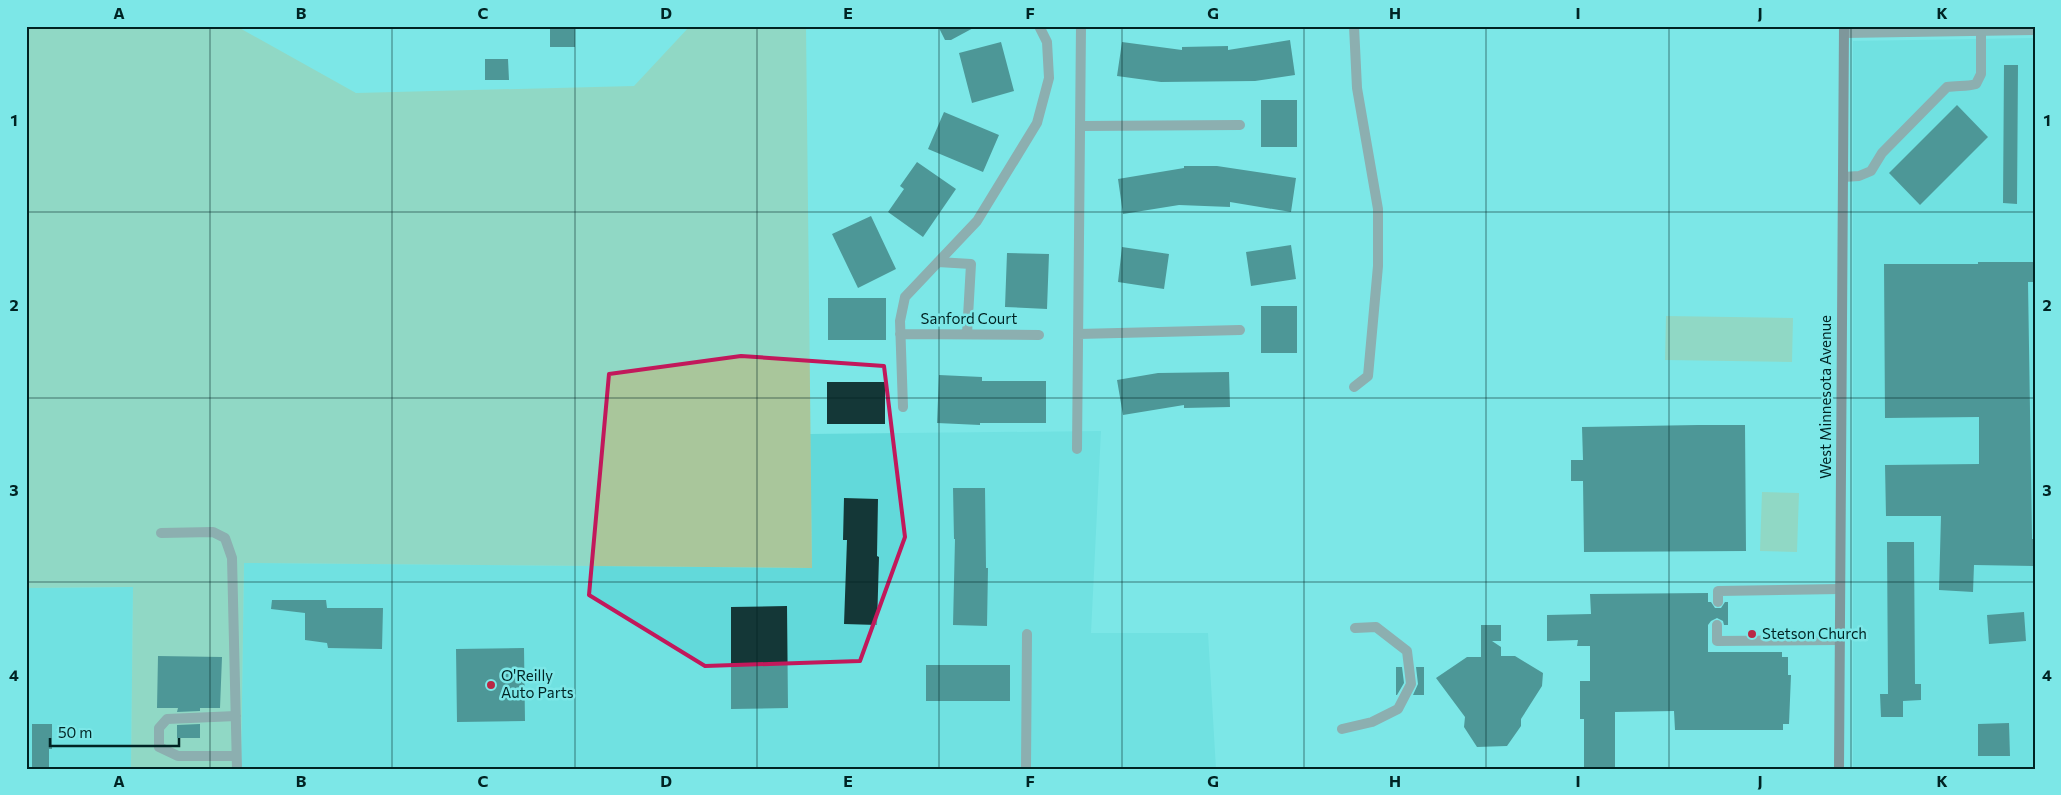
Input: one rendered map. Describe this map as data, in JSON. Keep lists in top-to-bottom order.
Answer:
{
  "streets": {
    "street": ["Sanford Court", "West Minnesota Avenue"]
  },
  "places": ["Stetson Church", "O'Reilly Auto Parts"],
  "scale_bar": "50 m",
  "grid": {
    "columns": [
      "A",
      "B",
      "C",
      "D",
      "E",
      "F",
      "G",
      "H",
      "I",
      "J",
      "K"
    ],
    "rows": [
      "1",
      "2",
      "3",
      "4"
    ]
  }
}
